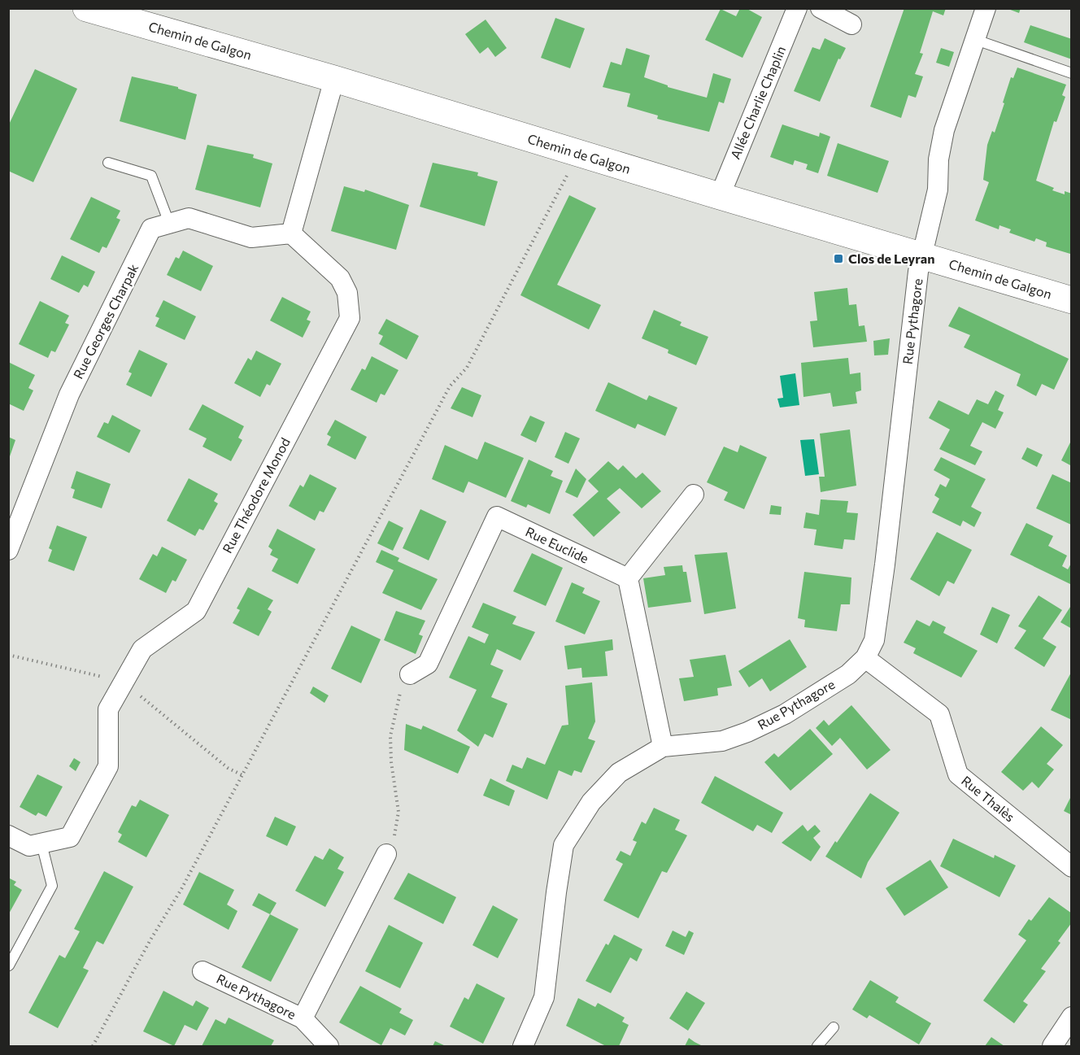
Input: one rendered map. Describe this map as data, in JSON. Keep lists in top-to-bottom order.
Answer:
{
  "streets": {
    "main road": ["Chemin de Galgon"],
    "street": [
      "Allée Charlie Chaplin",
      "Rue Georges Charpak",
      "Rue Pythagore",
      "Rue Théodore Monod",
      "Rue Euclide",
      "Rue Thalès"
    ]
  },
  "crossings": [
    ["Chemin de Galgon", "Allée Charlie Chaplin"],
    ["Chemin de Galgon", "Rue Pythagore"],
    ["Rue Georges Charpak", "Rue Théodore Monod"],
    ["Rue Pythagore", "Rue Thalès"]
  ],
  "places": {
    "transit": ["Clos de Leyran"]
  }
}
